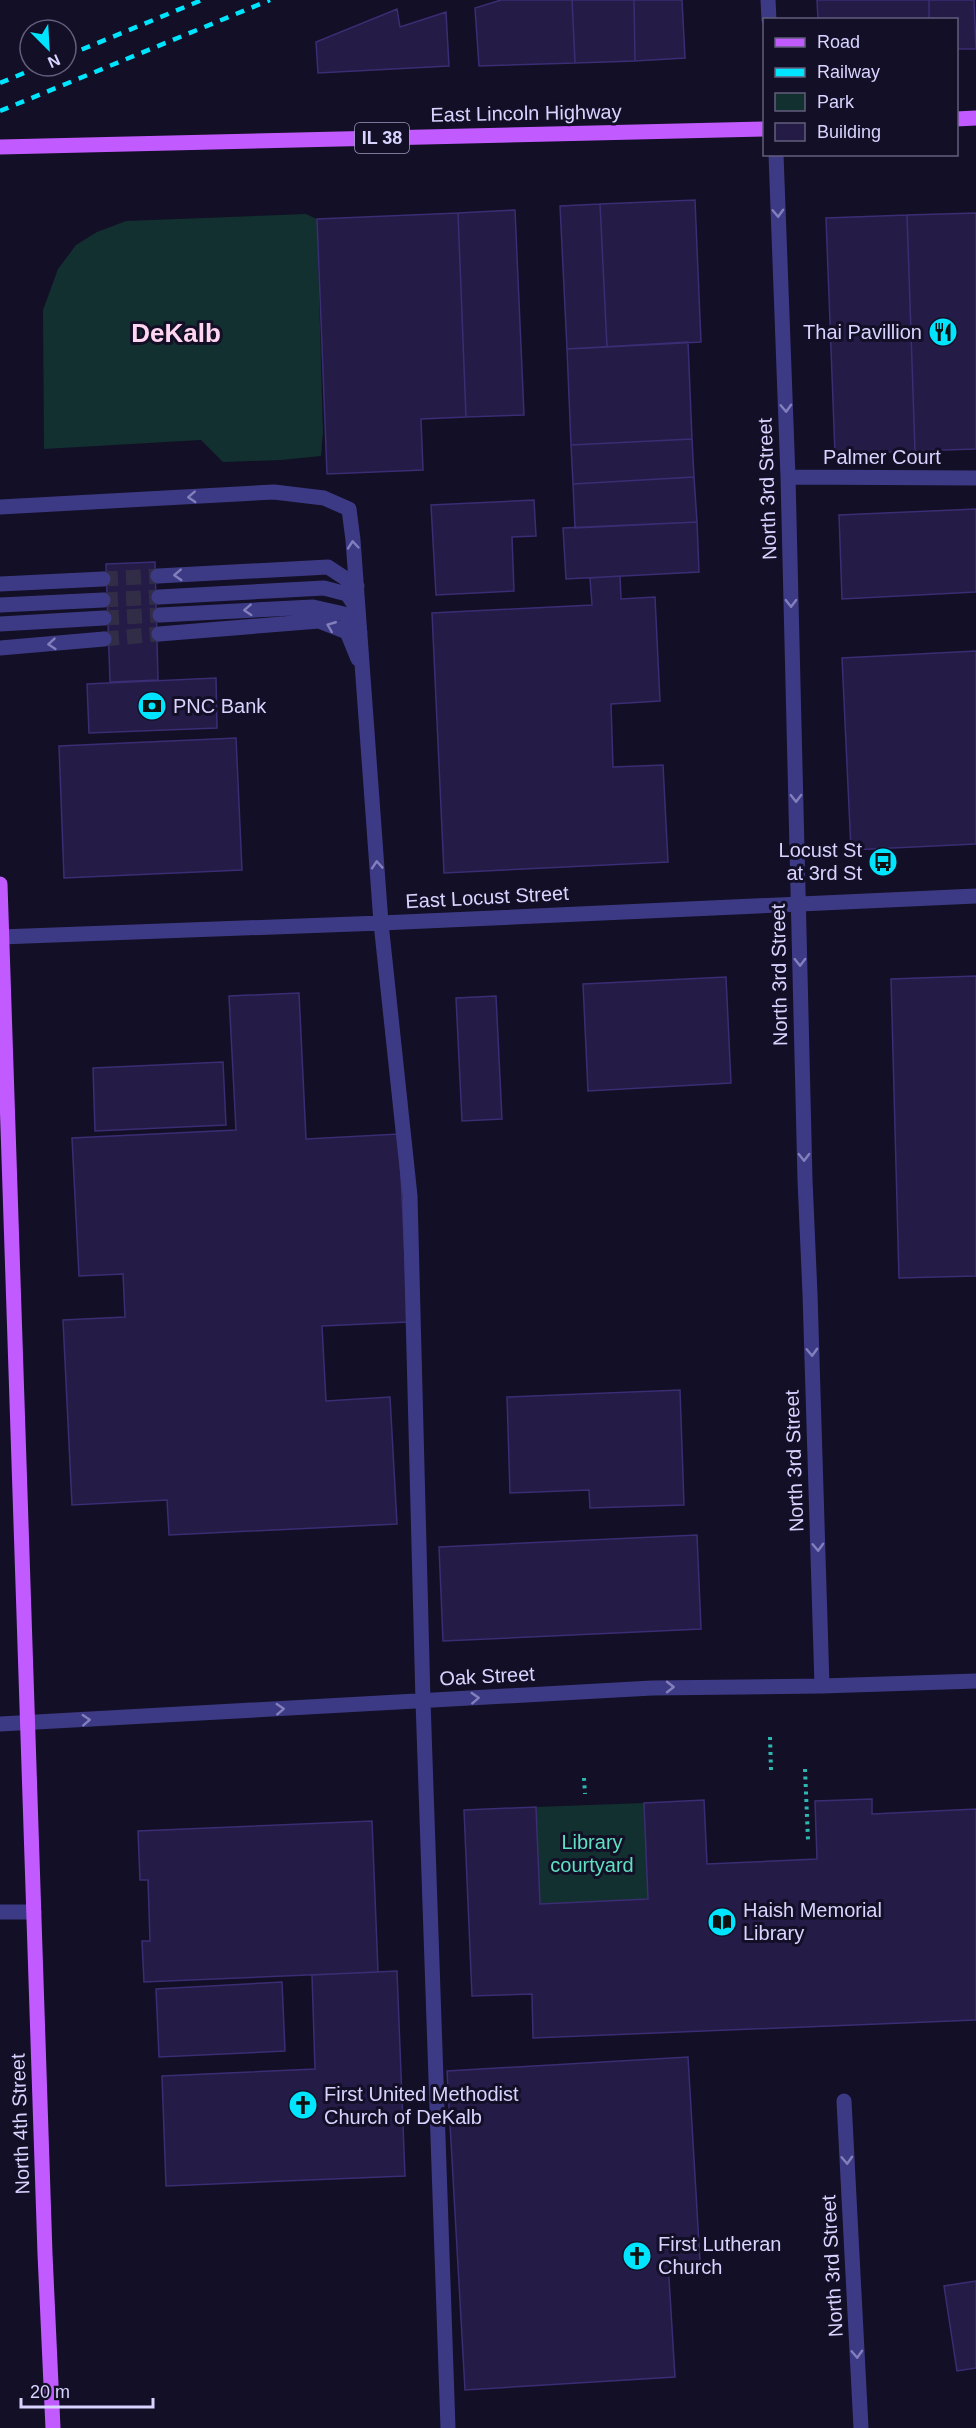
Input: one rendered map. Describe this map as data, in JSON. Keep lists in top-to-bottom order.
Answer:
{
  "streets": {
    "main road": ["East Lincoln Highway", "IL 38", "North 4th Street"],
    "street": [
      "Palmer Court",
      "North 3rd Street",
      "East Locust Street",
      "Oak Street"
    ]
  },
  "crossings": [
    ["Palmer Court", "North 3rd Street"],
    ["North 3rd Street", "East Locust Street"],
    ["North 3rd Street", "Oak Street"],
    ["East Locust Street", "North 4th Street"],
    ["Oak Street", "North 4th Street"]
  ],
  "one_way": ["North 3rd Street", "Oak Street"],
  "districts": ["DeKalb"],
  "parks": ["Library courtyard"],
  "places": {
    "restaurant": ["Thai Pavillion"],
    "bank": ["PNC Bank"],
    "bus stop": ["Locust St at 3rd St"],
    "library": ["Haish Memorial Library"],
    "church": ["First United Methodist Church of DeKalb", "First Lutheran Church"]
  },
  "legend": [
    "Road",
    "Railway",
    "Park",
    "Building"
  ],
  "scale_bar": "20 m",
  "north": "bottom right"
}
